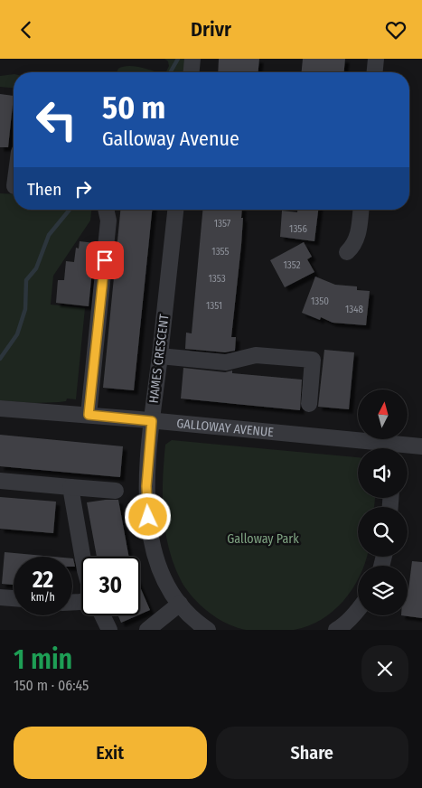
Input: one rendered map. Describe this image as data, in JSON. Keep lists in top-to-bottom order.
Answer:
{
  "streets": {
    "street": ["HAMES CRESCENT", "GALLOWAY AVENUE"]
  },
  "crossings": [
    ["HAMES CRESCENT", "GALLOWAY AVENUE"]
  ],
  "parks": ["Galloway Park"],
  "house_numbers": [
    "1357",
    "1356",
    "1355",
    "1352",
    "1353",
    "1350",
    "1351",
    "1348"
  ],
  "north": "top",
  "page": {
    "header": "Drivr",
    "turn": ["50 m", "Galloway Avenue"],
    "then": "Then",
    "speed": "22 km/h",
    "limit": "30",
    "heading": ["1 min", "150 m · 06:45"],
    "buttons": ["Exit", "Share"]
  }
}
